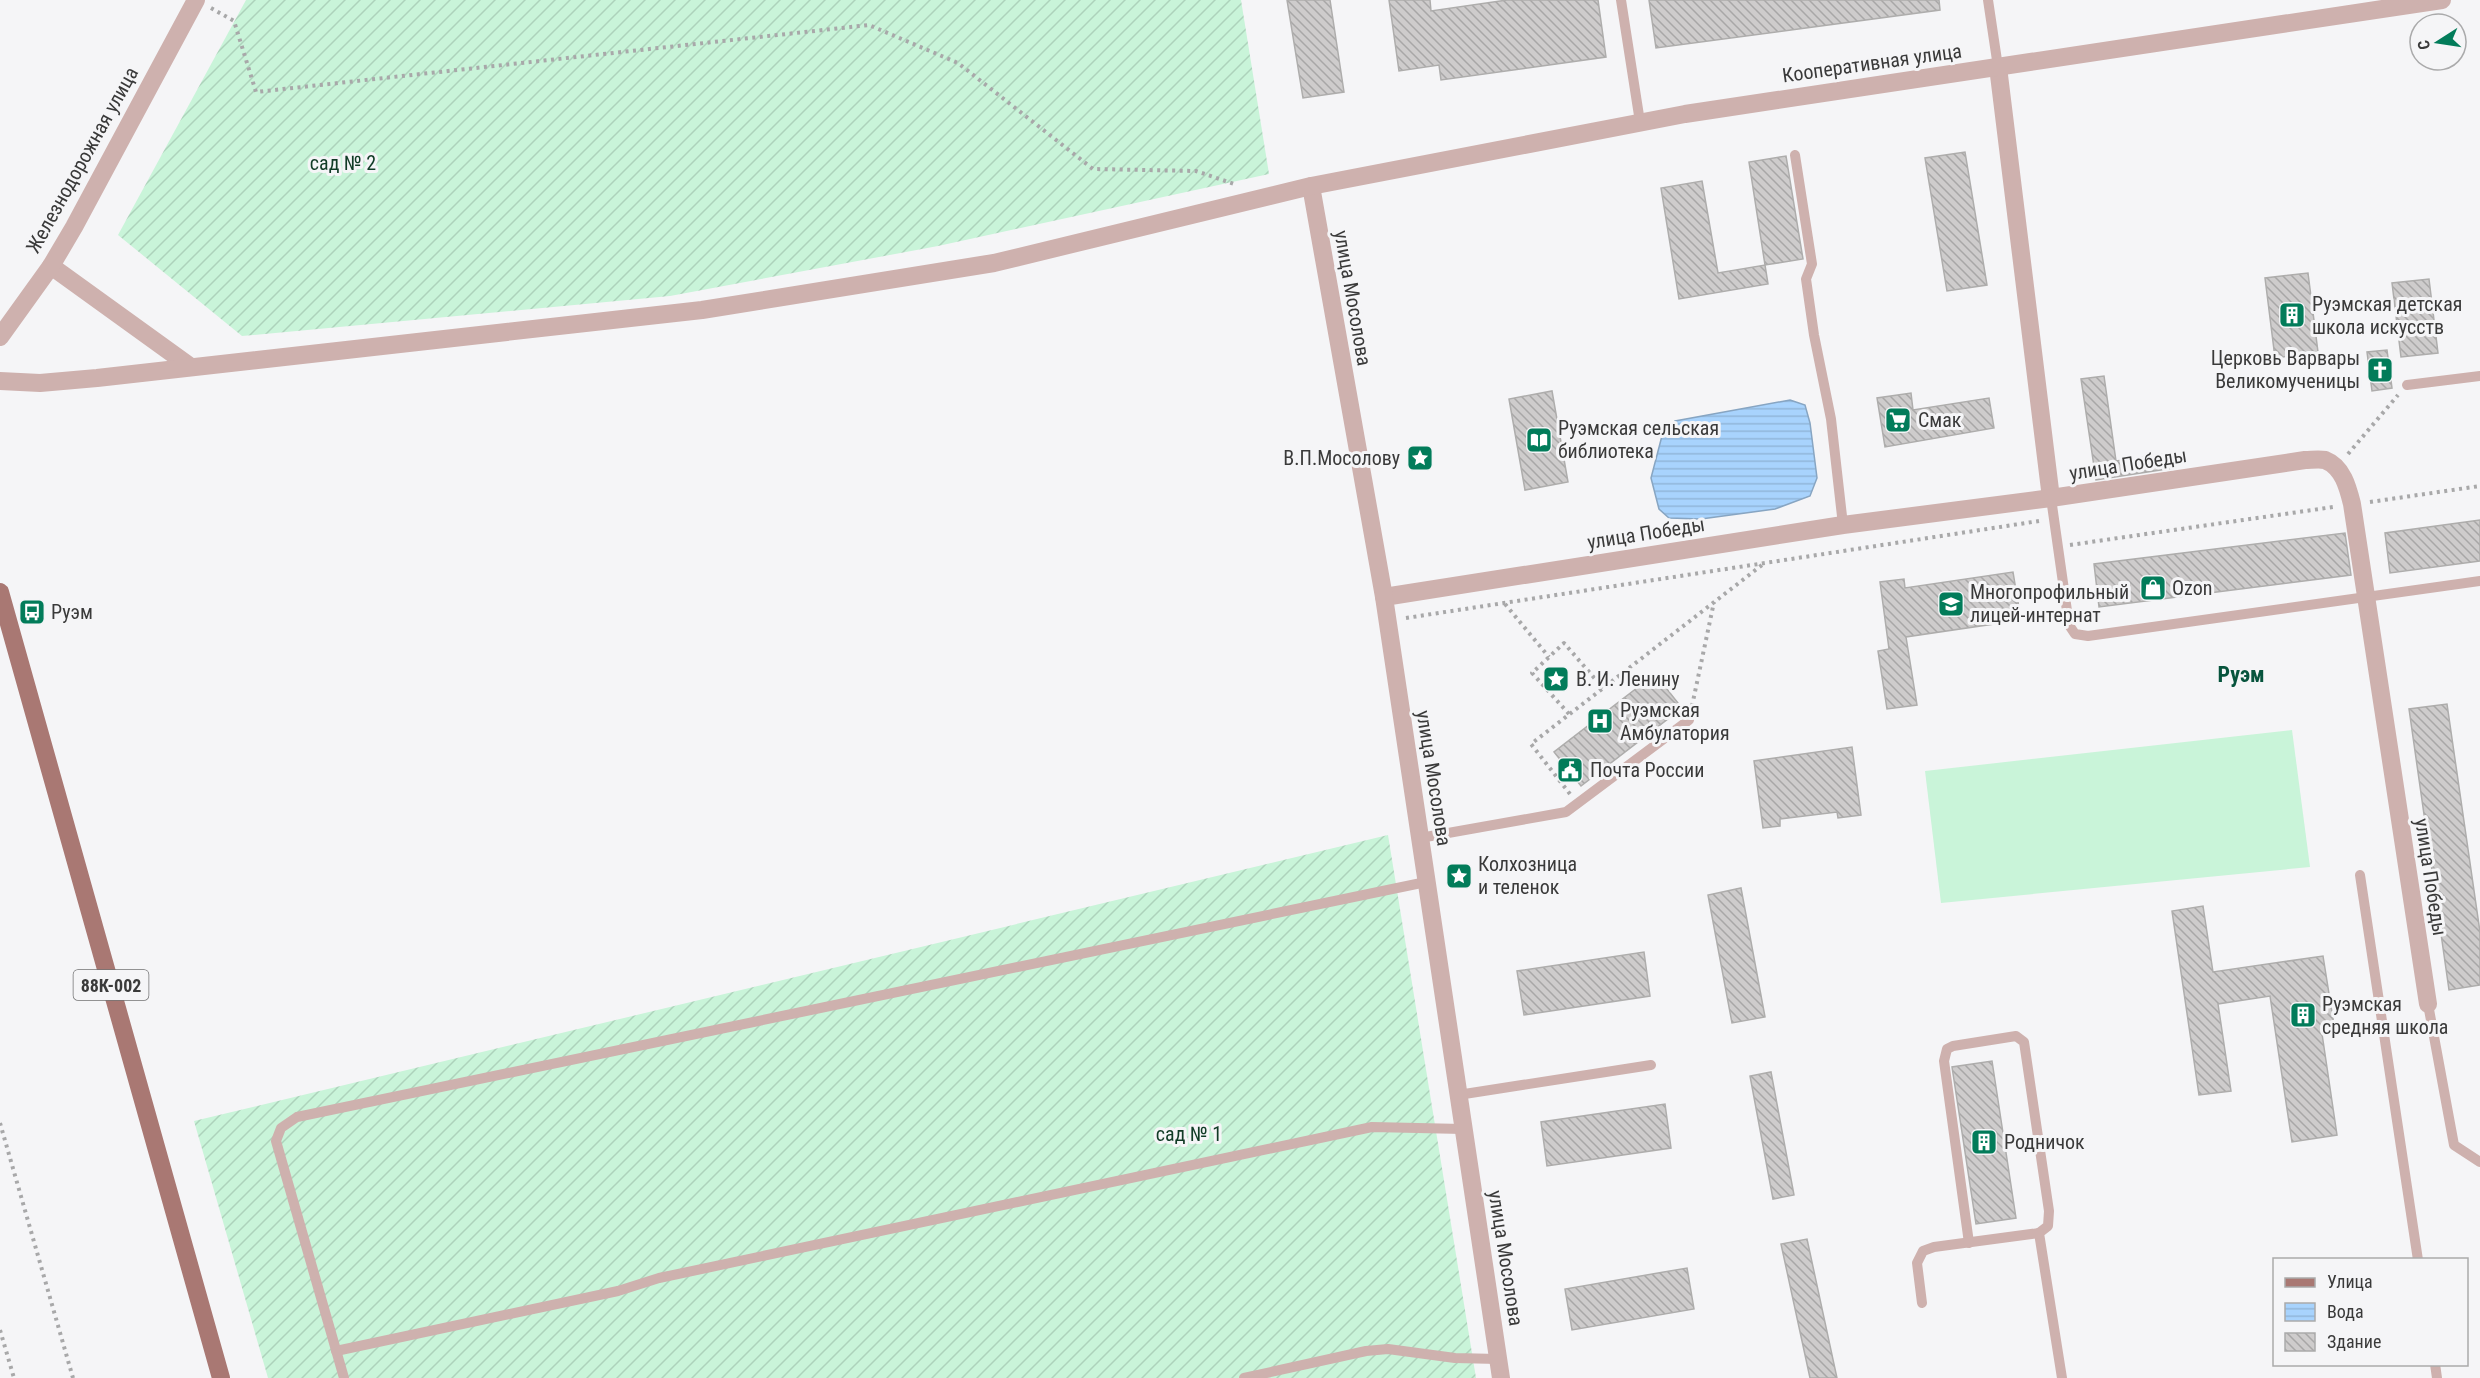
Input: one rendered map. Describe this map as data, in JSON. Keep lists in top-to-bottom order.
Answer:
{
  "streets": {
    "main road": ["88К-002"],
    "street": [
      "Кооперативная улица",
      "Железнодорожная улица",
      "улица Мосолова",
      "улица Победы"
    ]
  },
  "crossings": [
    ["Кооперативная улица", "улица Мосолова"],
    ["улица Мосолова", "улица Победы"]
  ],
  "districts": ["Руэм"],
  "parks": ["сад № 2", "сад № 1"],
  "places": {
    "building": ["Руэмская детская школа искусств", "Руэмская средняя школа", "Родничок"],
    "church": ["Церковь Варвары Великомученицы"],
    "supermarket": ["Смак"],
    "library": ["Руэмская сельская библиотека"],
    "place": ["В.П.Мосолову", "В. И. Ленину", "Колхозница и теленок"],
    "shop": ["Ozon"],
    "school or university": ["Многопрофильный лицей-интернат"],
    "bus stop": ["Руэм"],
    "hospital": ["Руэмская Амбулатория"],
    "public building": ["Почта России"]
  },
  "legend": ["Улица", "Вода", "Здание"],
  "north": "left"
}
